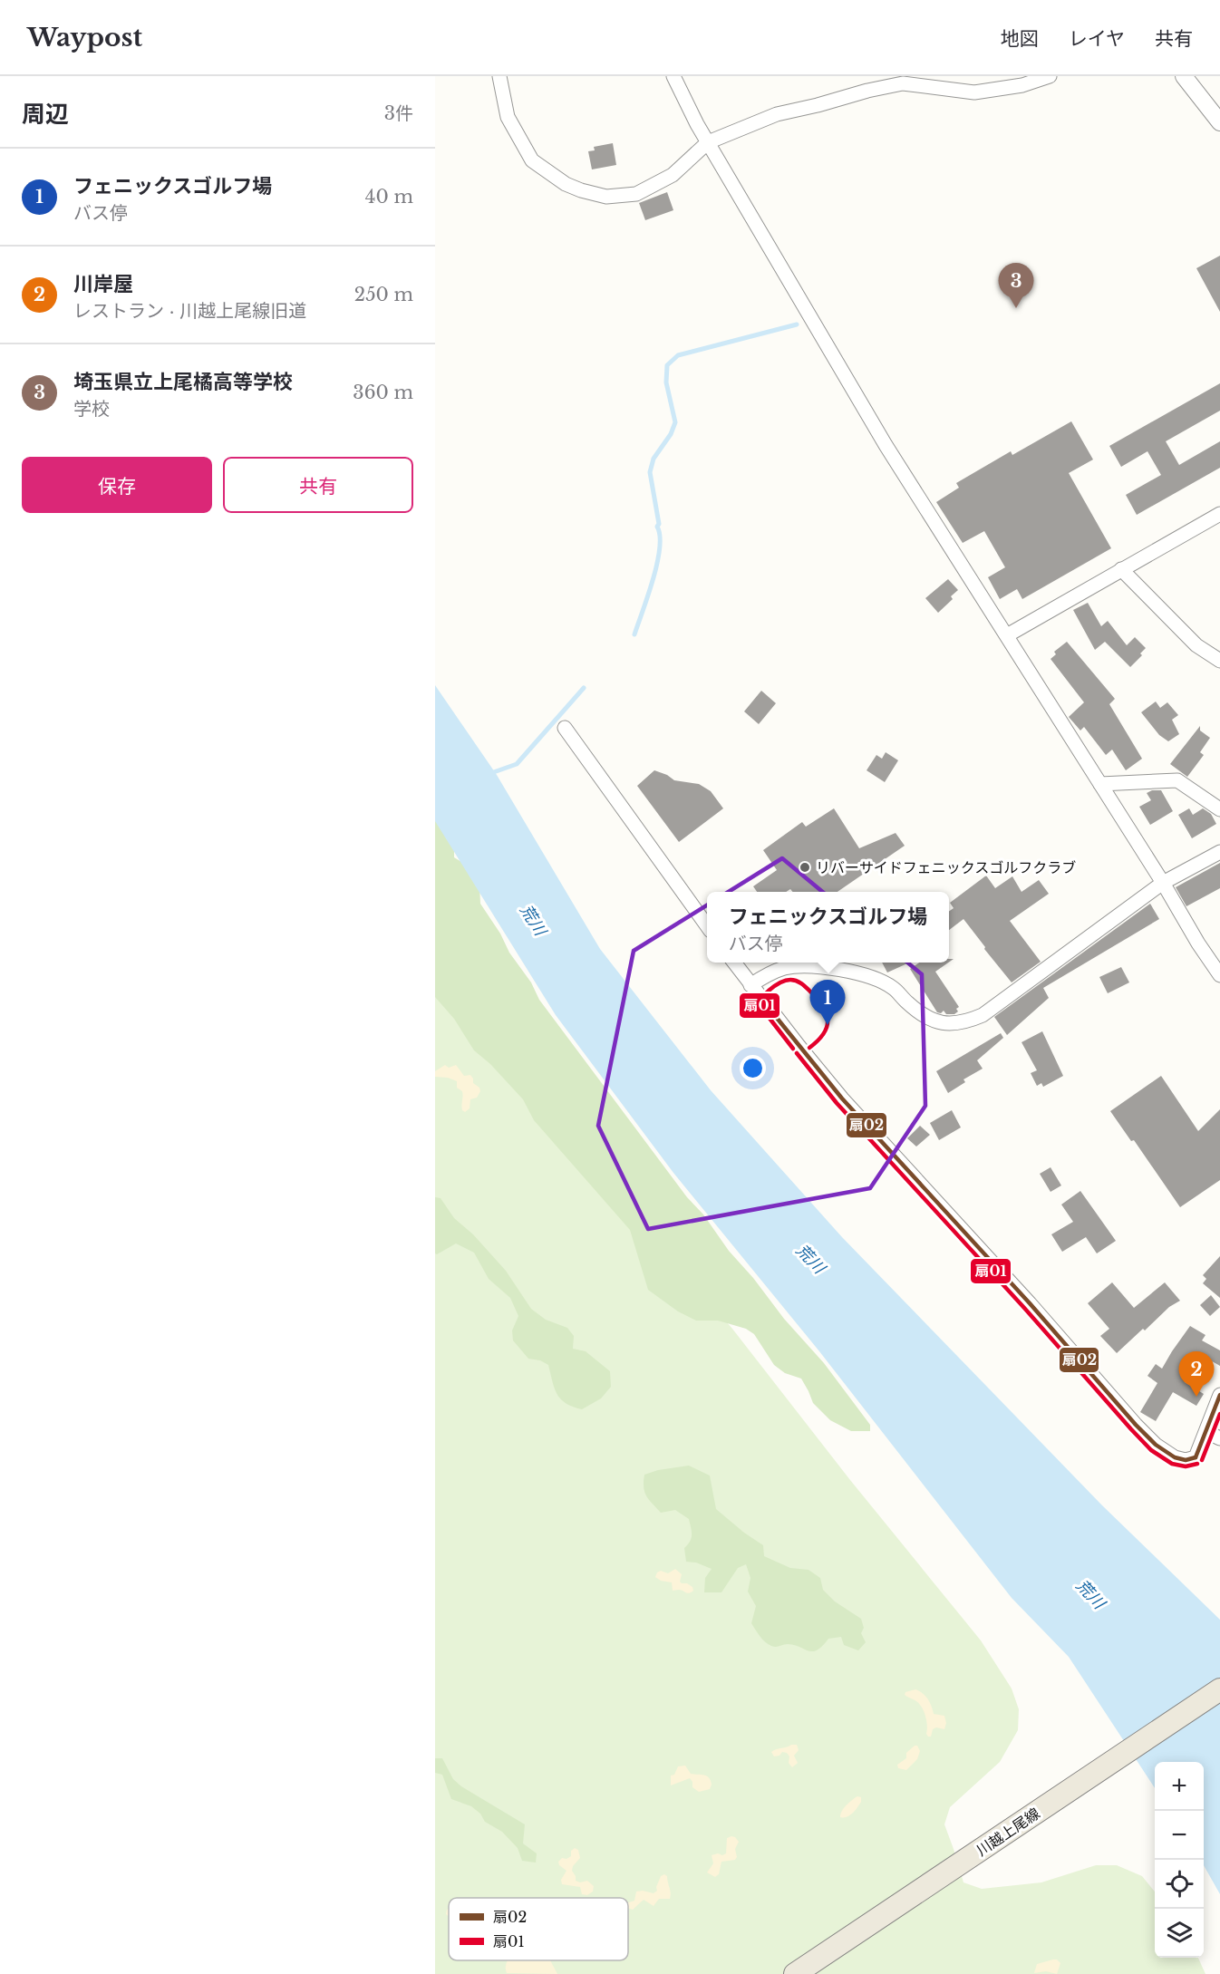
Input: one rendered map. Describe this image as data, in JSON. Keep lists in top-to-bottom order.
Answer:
{
  "streets": {
    "main road": ["川越上尾線"]
  },
  "water": ["荒川"],
  "places": ["リバーサイドフェニックスゴルフクラブ"],
  "lines": ["transit line 扇01", "transit line 扇02"],
  "legend": ["扇02", "扇01"],
  "page": {
    "header": "Waypost",
    "nav": ["地図", "レイヤ", "共有"],
    "heading": ["周辺", "3件"],
    "list": [
      {
        "mark": "1",
        "name": "フェニックスゴルフ場",
        "note": "バス停",
        "value": "40 m"
      },
      {
        "mark": "2",
        "name": "川岸屋",
        "note": "レストラン · 川越上尾線旧道",
        "value": "250 m"
      },
      {
        "mark": "3",
        "name": "埼玉県立上尾橘高等学校",
        "note": "学校",
        "value": "360 m"
      }
    ],
    "pins": ["3", "1", "2"],
    "buttons": ["保存", "共有"],
    "popup": ["フェニックスゴルフ場", "バス停"],
    "map_buttons": ["+", "−"]
  }
}
